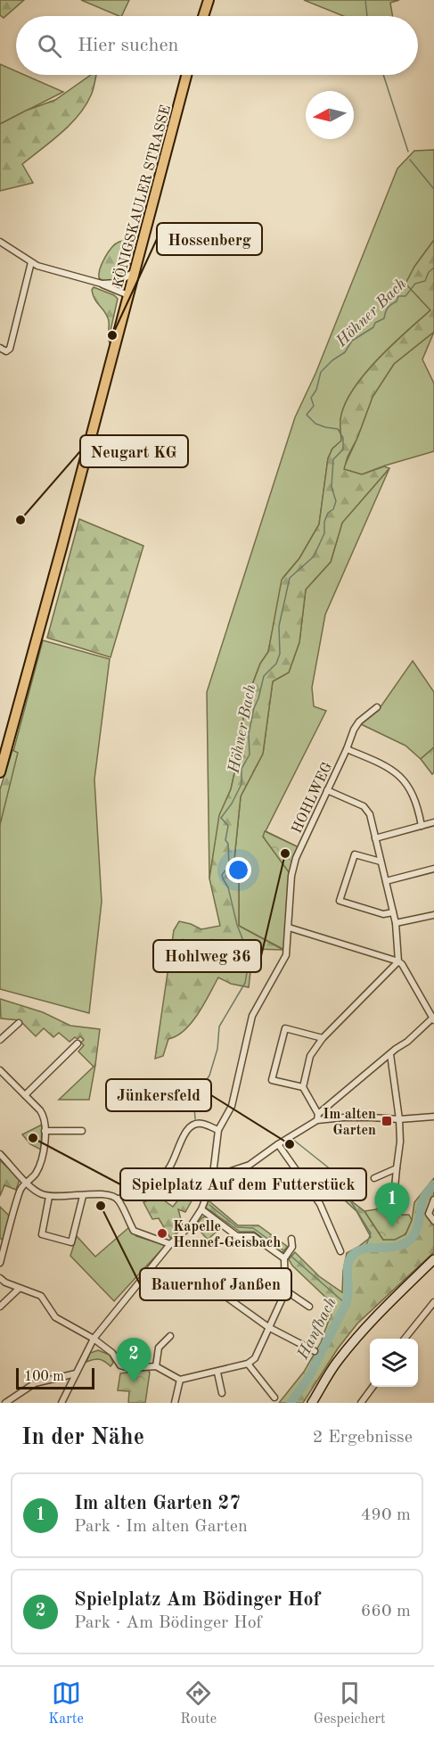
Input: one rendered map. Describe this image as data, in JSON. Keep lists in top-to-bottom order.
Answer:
{
  "streets": {
    "main road": ["KÖNIGSKAULER STRASSE"],
    "street": ["HOHLWEG"]
  },
  "water": ["Höhner Bach", "Hanfbach"],
  "places": {
    "other": [
      "Hossenberg",
      "Neugart KG",
      "Hohlweg 36",
      "Spielplatz Auf dem Futterstück",
      "Jünkersfeld",
      "Bauernhof Janßen",
      "Kapelle Hennef-Geisbach"
    ],
    "transit": ["Im alten Garten"]
  },
  "scale_bar": "100 m",
  "north": "left",
  "page": {
    "search": "Hier suchen",
    "pins": ["1", "2"],
    "scale": "100 m",
    "heading": ["In der Nähe", "2 Ergebnisse"],
    "list": [
      {
        "mark": "1",
        "name": "Im alten Garten 27",
        "note": "Park · Im alten Garten",
        "value": "490 m"
      },
      {
        "mark": "2",
        "name": "Spielplatz Am Bödinger Hof",
        "note": "Park · Am Bödinger Hof",
        "value": "660 m"
      }
    ],
    "nav": ["Karte", "Route", "Gespeichert"]
  }
}
